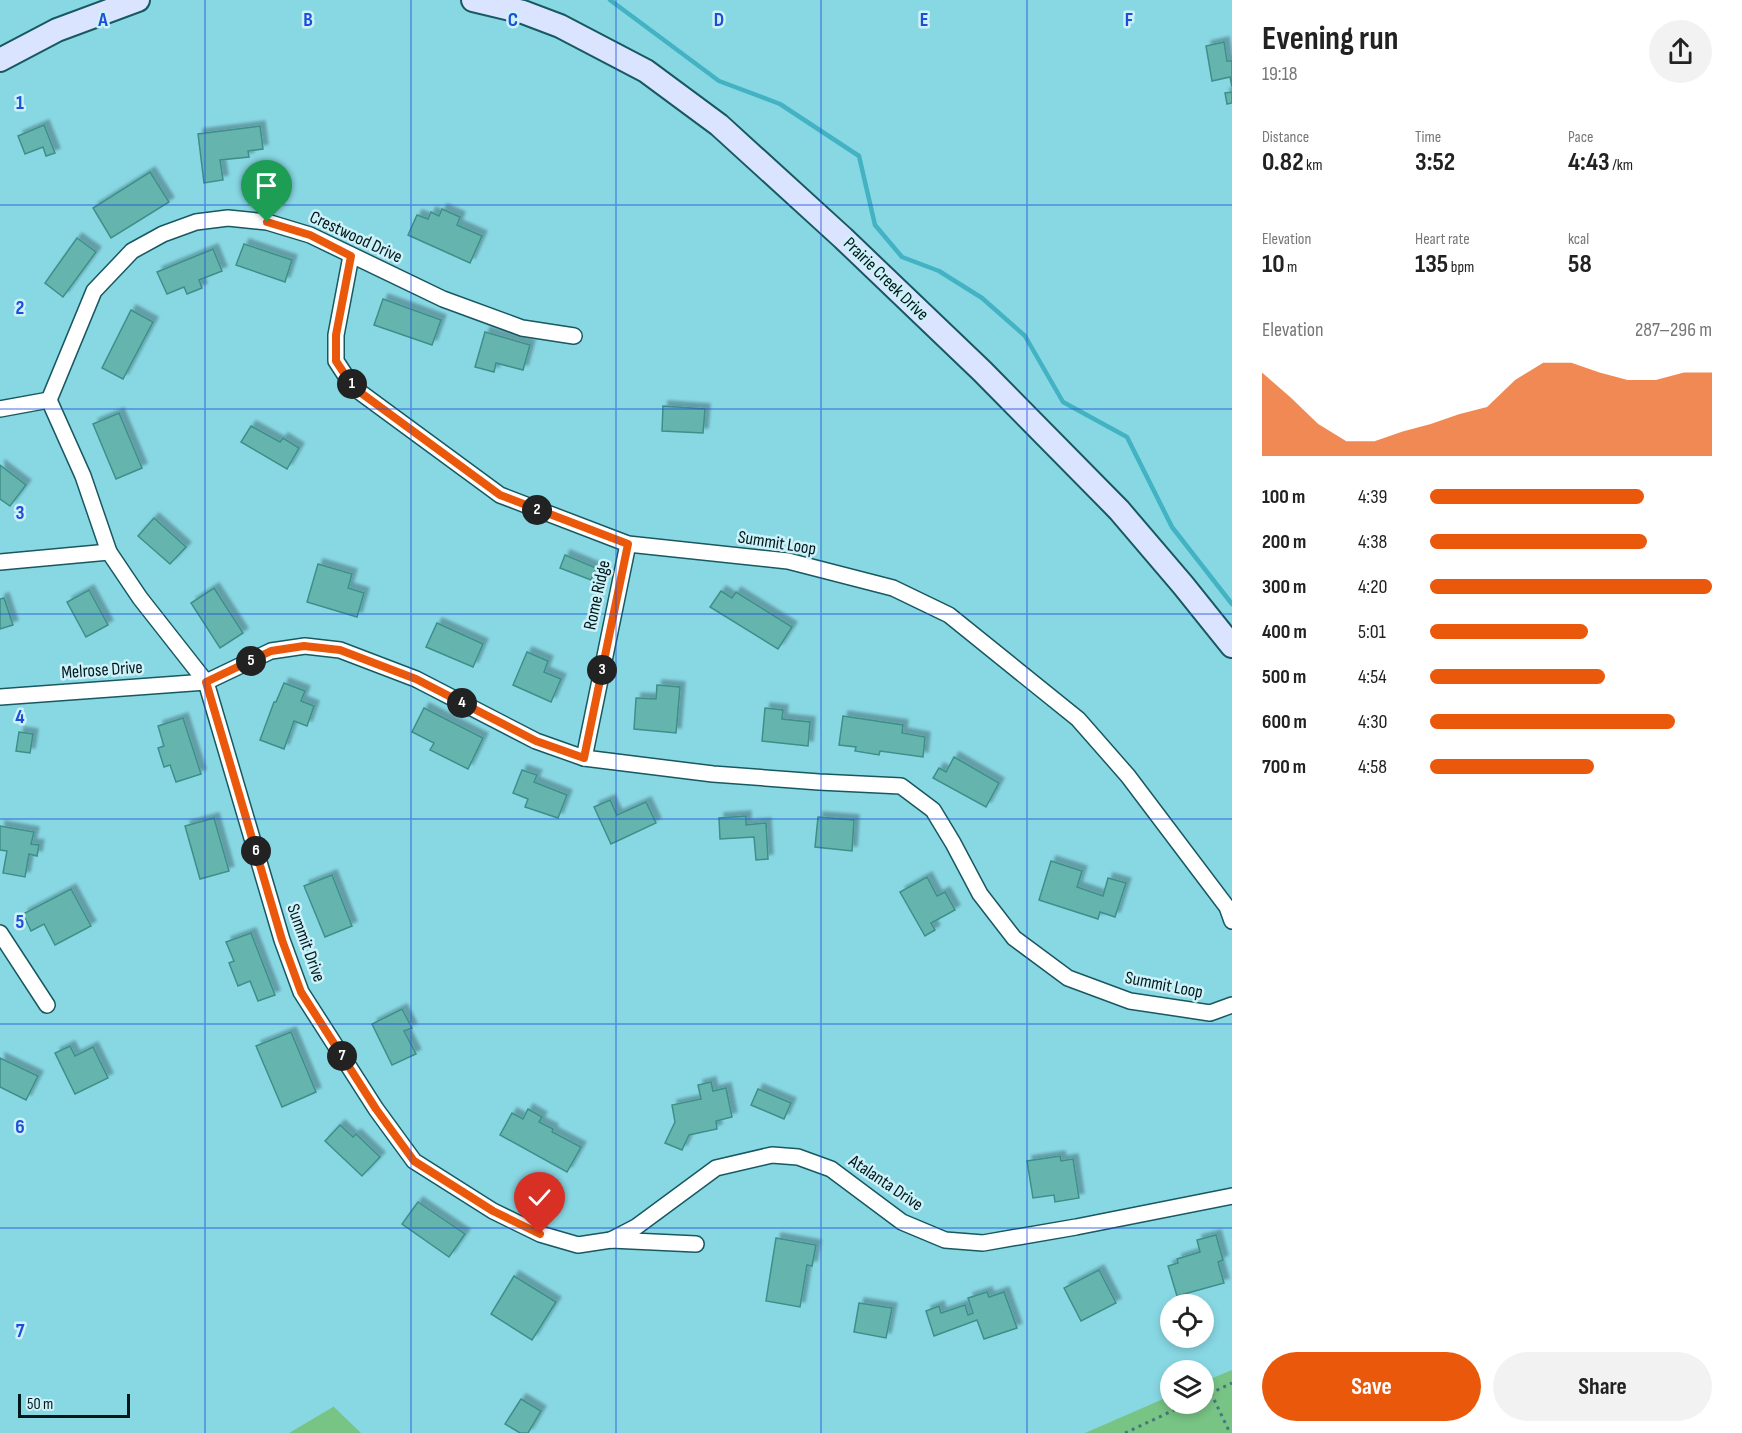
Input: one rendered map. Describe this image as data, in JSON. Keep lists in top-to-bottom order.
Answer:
{
  "streets": {
    "main road": ["Prairie Creek Drive"],
    "street": [
      "Crestwood Drive",
      "Summit Loop",
      "Rome Ridge",
      "Melrose Drive",
      "Summit Drive",
      "Atalanta Drive"
    ]
  },
  "crossings": [
    ["Crestwood Drive", "Summit Loop"],
    ["Summit Loop", "Rome Ridge"],
    ["Summit Loop", "Melrose Drive"],
    ["Summit Loop", "Summit Drive"],
    ["Melrose Drive", "Summit Drive"],
    ["Summit Drive", "Atalanta Drive"]
  ],
  "scale_bar": "50 m",
  "page": {
    "heading": ["Evening run", "19:18"],
    "stats": [
      ["Distance", "0.82 km"],
      ["Time", "3:52"],
      ["Pace", "4:43 /km"],
      ["Elevation", "10 m"],
      ["Heart rate", "135 bpm"],
      ["kcal", "58"]
    ],
    "chart": ["Elevation", "287–296 m"],
    "pins": [
      "1",
      "2",
      "5",
      "3",
      "4",
      "6",
      "7"
    ],
    "list": [
      {
        "name": "100 m",
        "note": "4:39"
      },
      {
        "name": "200 m",
        "note": "4:38"
      },
      {
        "name": "300 m",
        "note": "4:20"
      },
      {
        "name": "400 m",
        "note": "5:01"
      },
      {
        "name": "500 m",
        "note": "4:54"
      },
      {
        "name": "600 m",
        "note": "4:30"
      },
      {
        "name": "700 m",
        "note": "4:58"
      }
    ],
    "buttons": ["Save", "Share"],
    "scale": "50 m"
  },
  "grid": {
    "columns": [
      "A",
      "B",
      "C",
      "D",
      "E",
      "F"
    ],
    "rows": [
      "1",
      "2",
      "3",
      "4",
      "5",
      "6",
      "7"
    ]
  }
}
